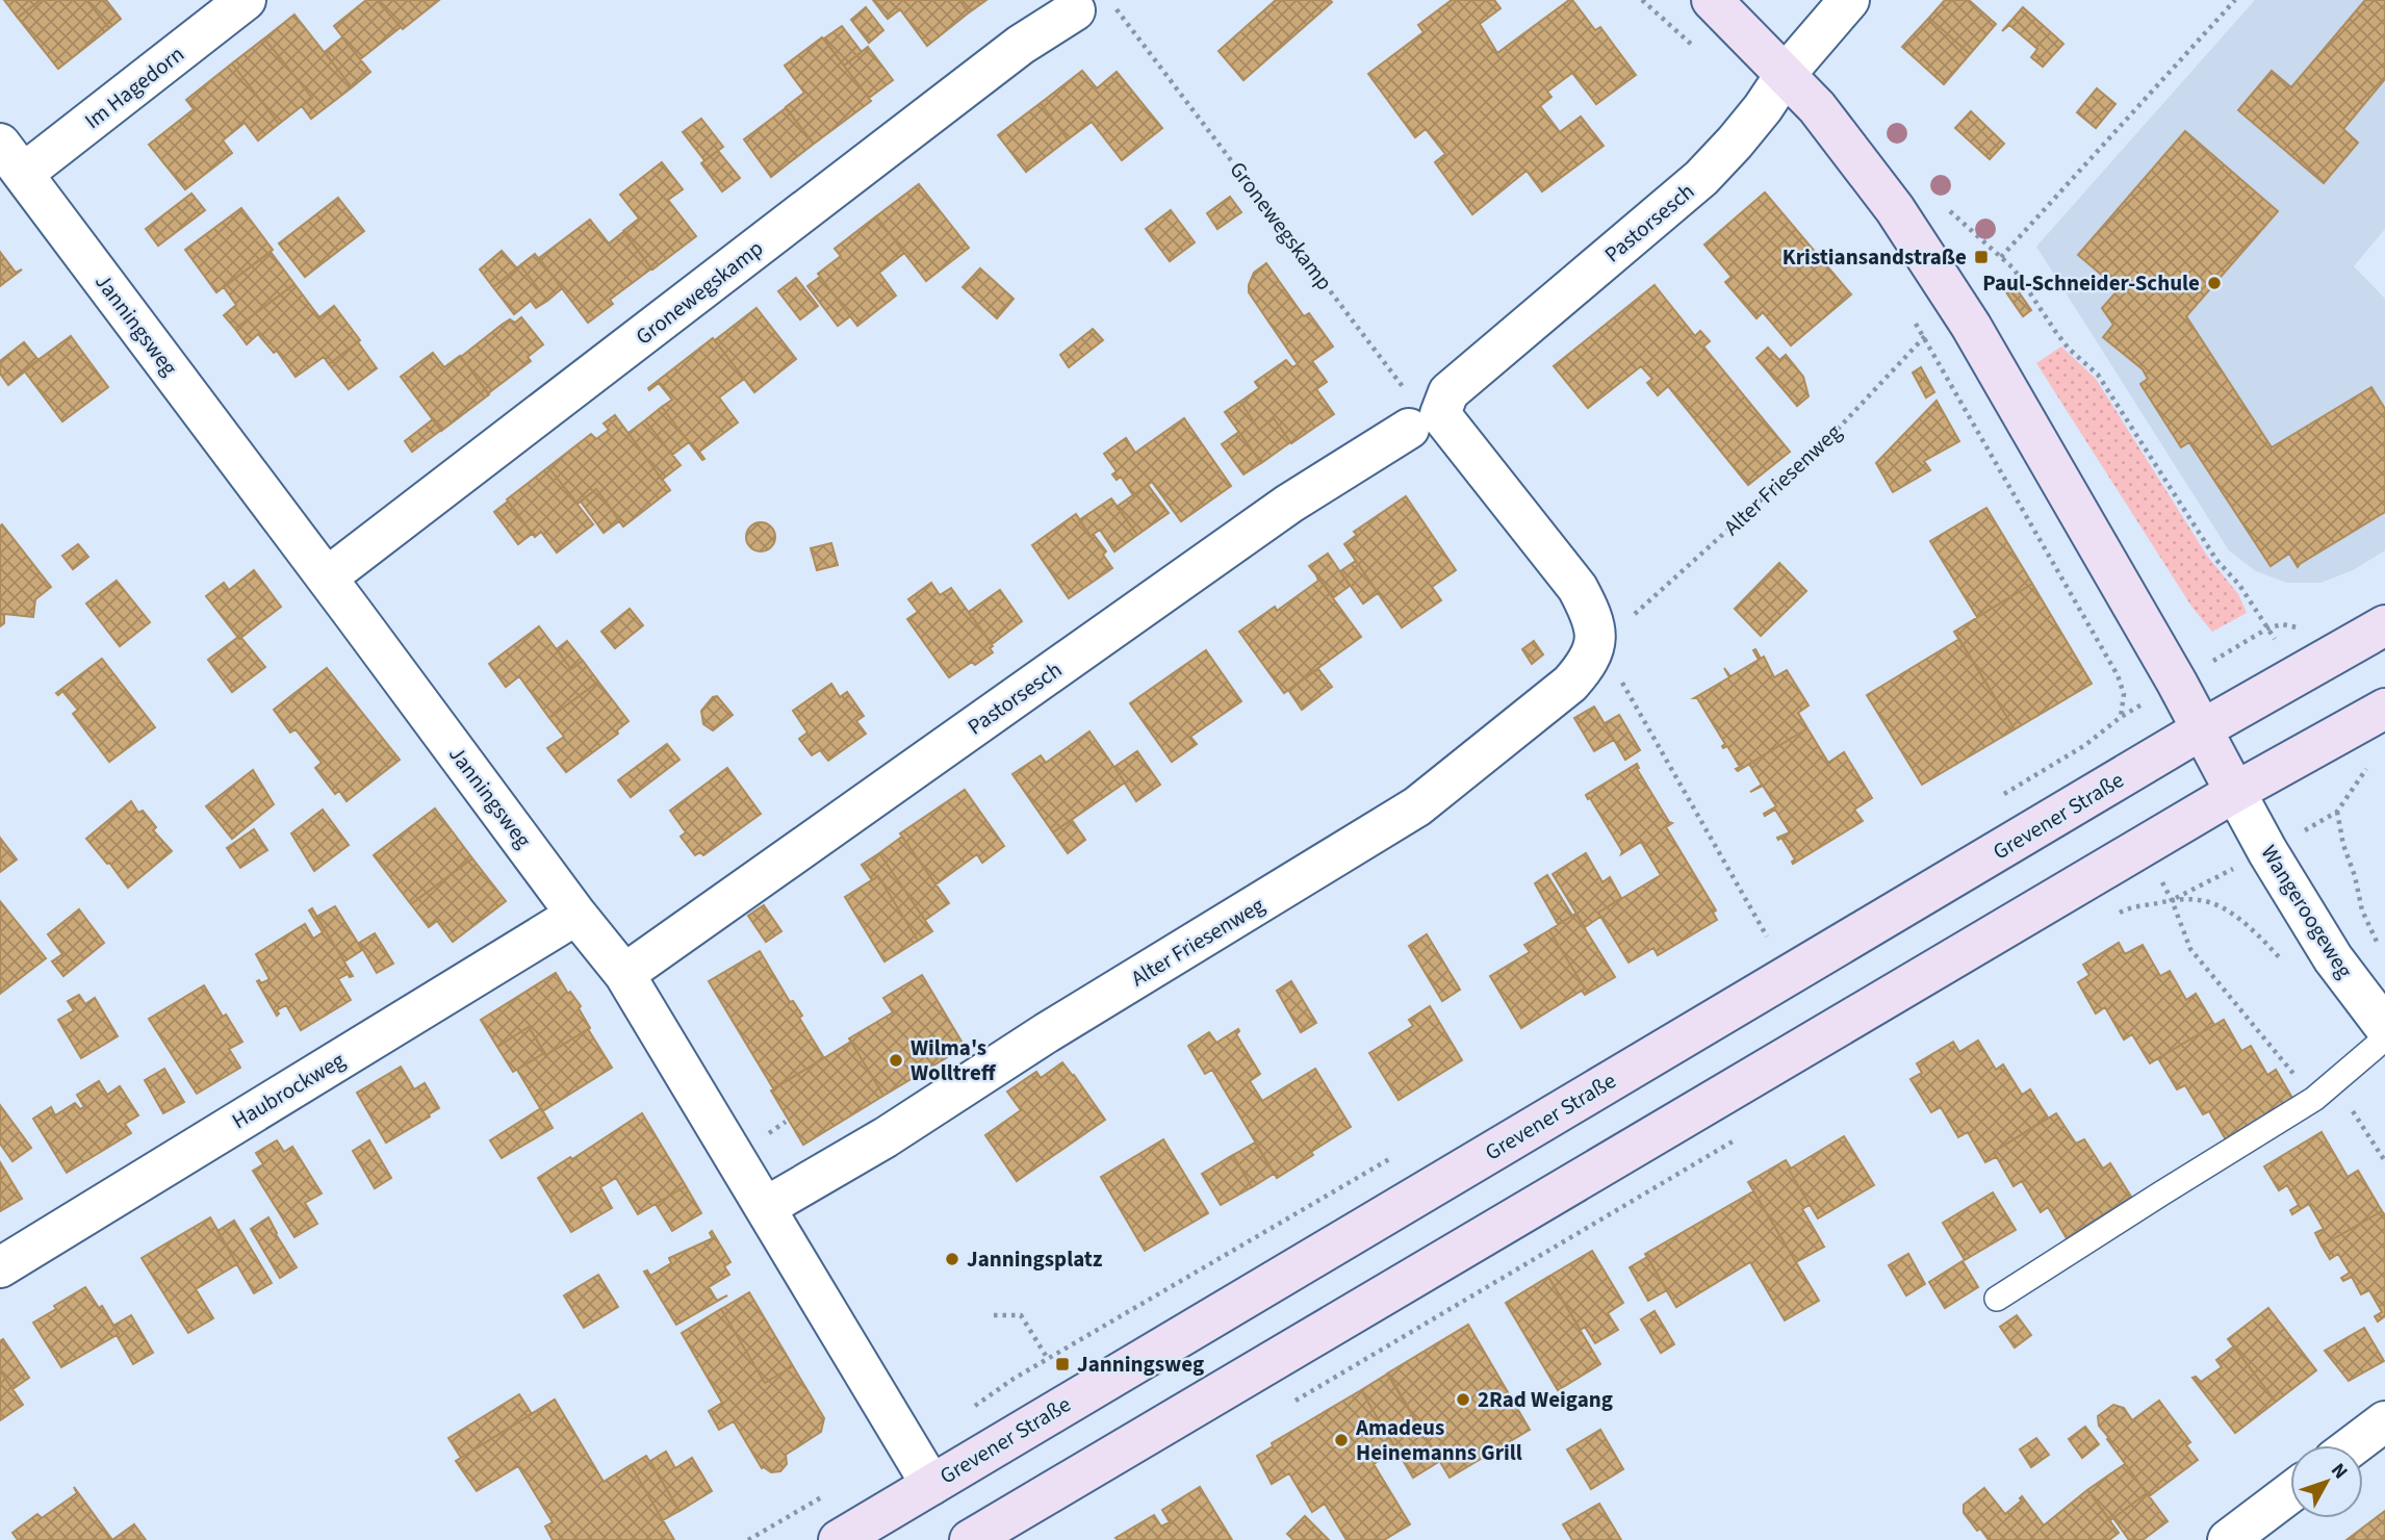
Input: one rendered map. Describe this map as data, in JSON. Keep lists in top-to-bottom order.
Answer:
{
  "streets": {
    "main road": ["Grevener Straße"],
    "street": [
      "Im Hagedorn",
      "Pastorsesch",
      "Gronewegskamp",
      "Janningsweg",
      "Alter Friesenweg",
      "Wangeroogeweg",
      "Haubrockweg"
    ]
  },
  "crossings": [
    ["Im Hagedorn", "Janningsweg"],
    ["Pastorsesch", "Gronewegskamp"],
    ["Pastorsesch", "Janningsweg"],
    ["Gronewegskamp", "Janningsweg"],
    ["Janningsweg", "Alter Friesenweg"],
    ["Janningsweg", "Grevener Straße"],
    ["Janningsweg", "Haubrockweg"]
  ],
  "places": {
    "transit": ["Kristiansandstraße", "Janningsweg"],
    "other": [
      "Paul-Schneider-Schule",
      "Wilma's Wolltreff",
      "Janningsplatz",
      "2Rad Weigang",
      "Amadeus Heinemanns Grill"
    ]
  },
  "north": "top right"
}
